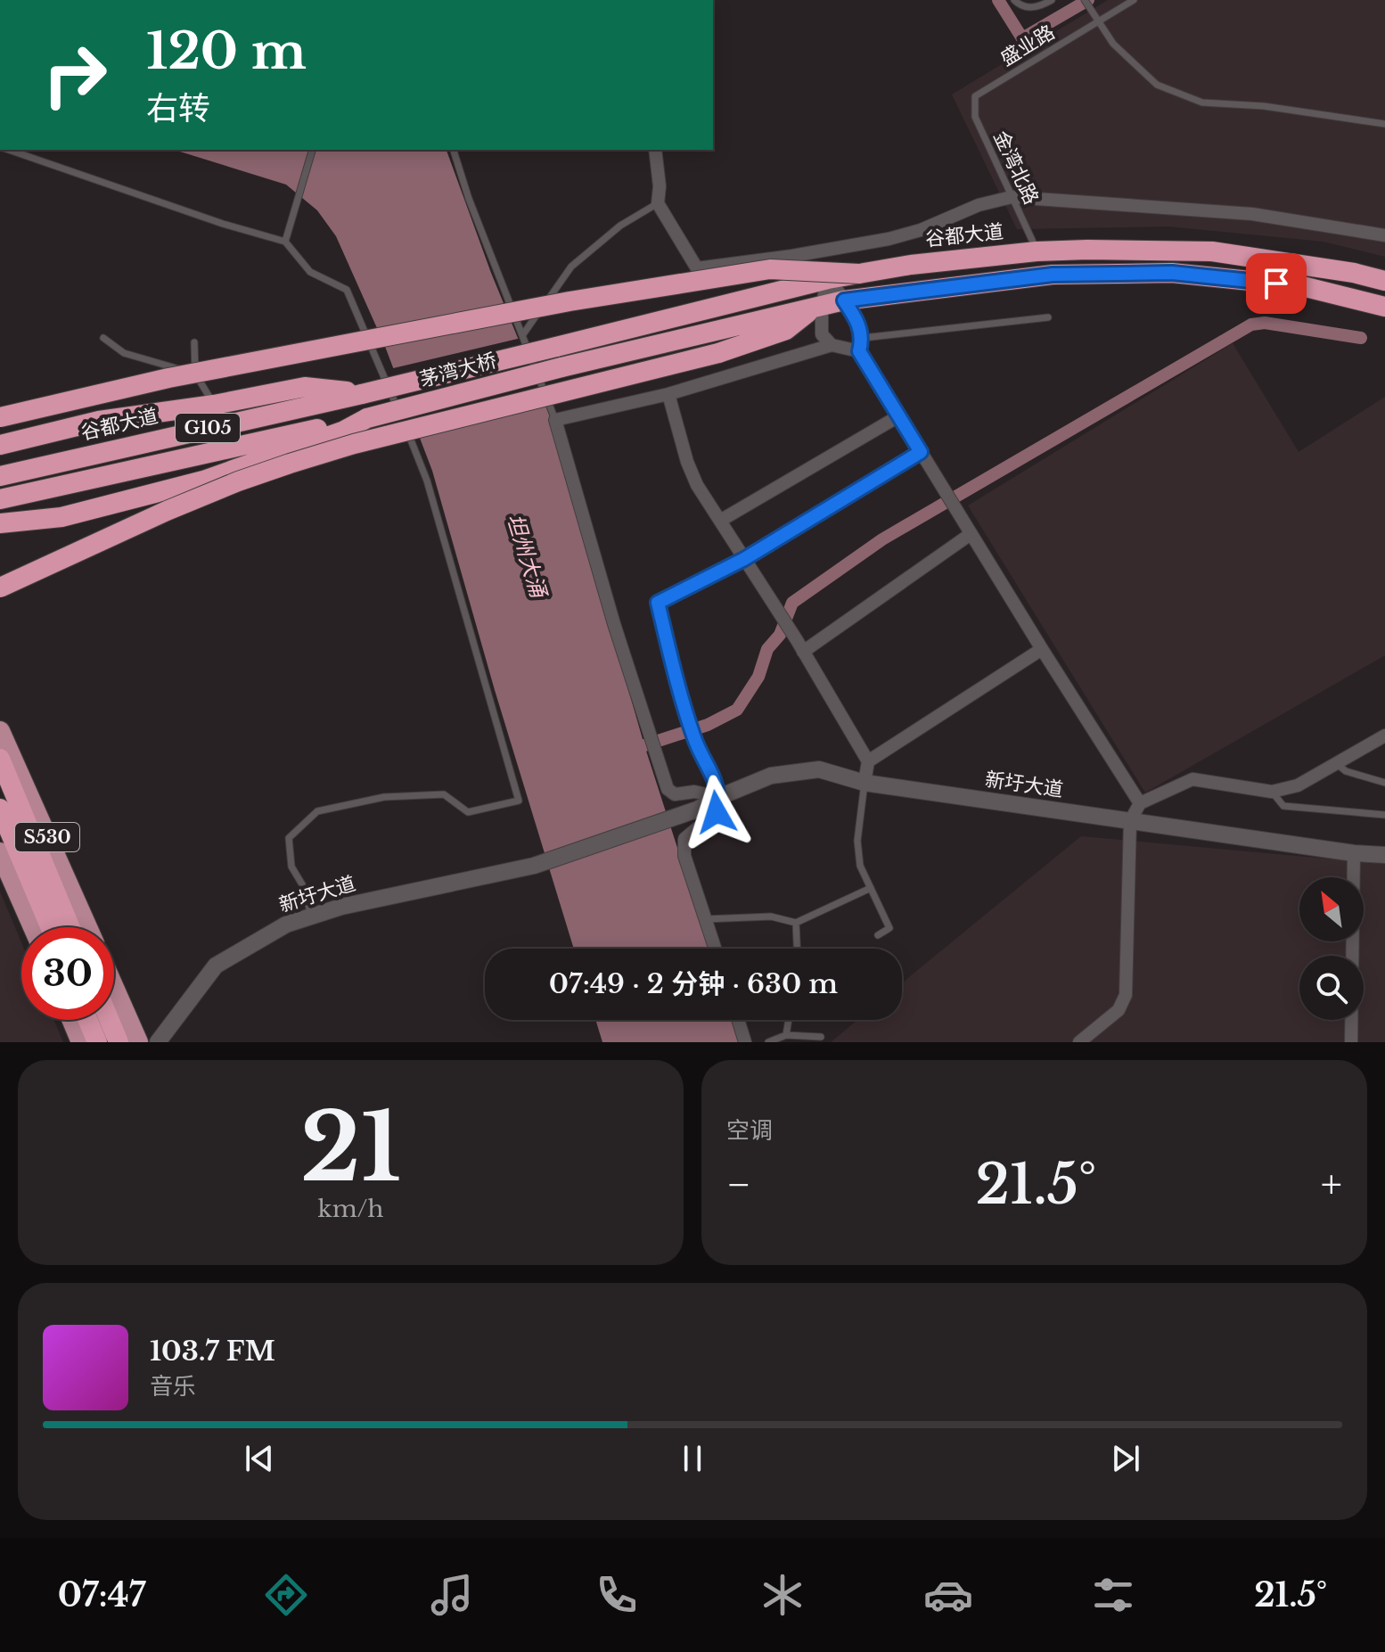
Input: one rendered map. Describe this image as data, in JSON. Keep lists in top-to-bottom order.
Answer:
{
  "streets": {
    "highway": ["谷都大道", "茅湾大桥", "G105"],
    "main road": ["S530"],
    "street": ["新圩大道"],
    "lane": ["盛业路", "金湾北路"]
  },
  "crossings": [
    ["盛业路", "金湾北路"],
    ["金湾北路", "谷都大道"],
    ["谷都大道", "茅湾大桥"],
    ["茅湾大桥", "G105"]
  ],
  "water": ["坦州大涌"],
  "north": "top left",
  "page": {
    "turn": ["120 m", "右转"],
    "limit": "30",
    "trip": "07:49 · 2 分钟 · 630 m",
    "tile": [
      ["21", "km/h"],
      "空调"
    ],
    "heat": ["−", "21.5°", "+"],
    "song": ["103.7 FM", "音乐"],
    "tabs": ["07:47", "21.5°"]
  }
}
